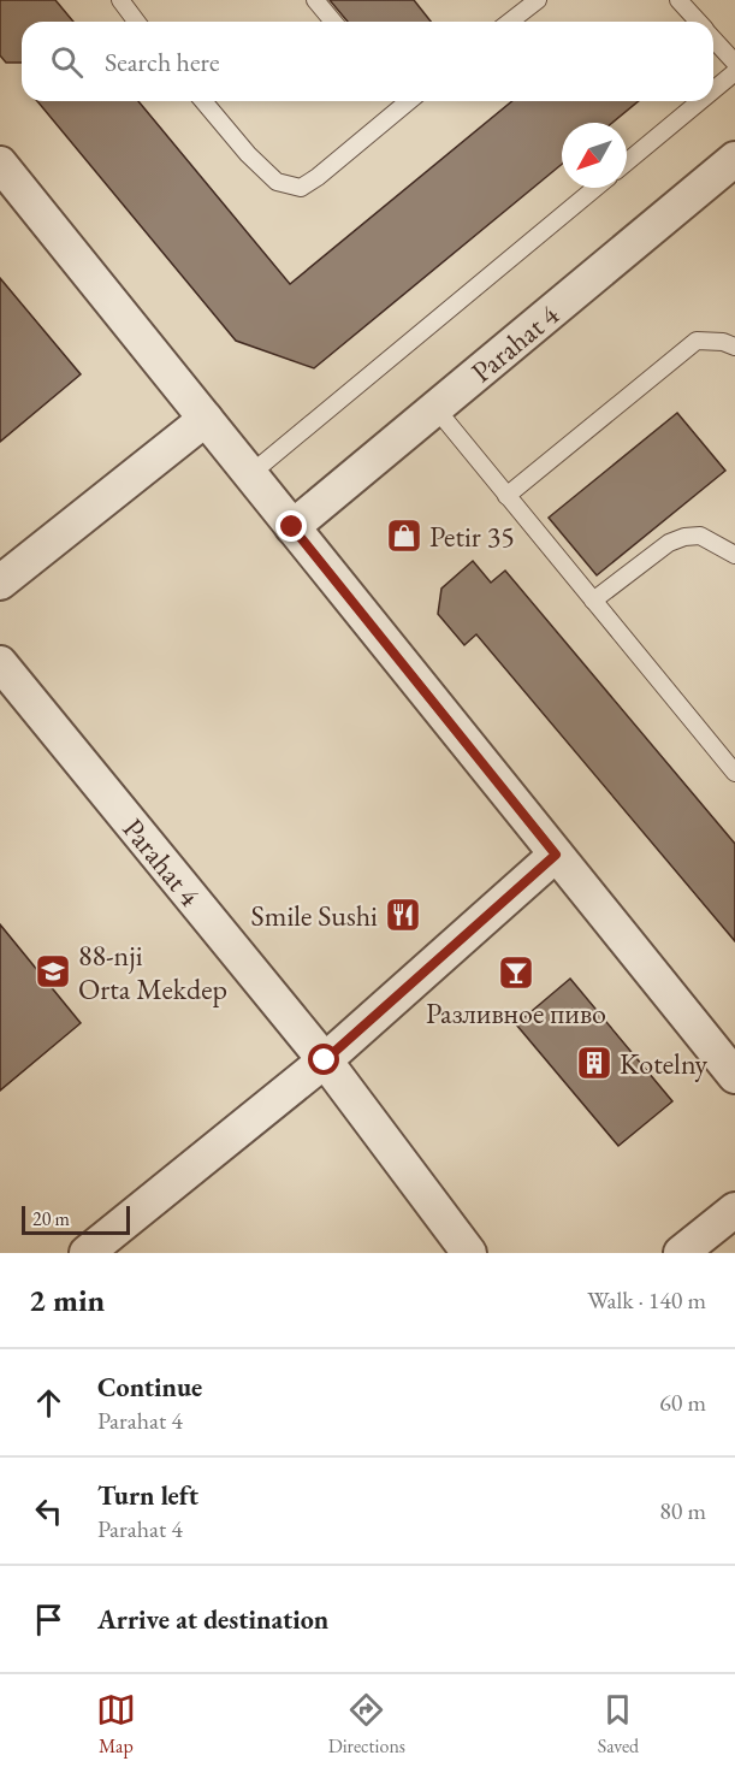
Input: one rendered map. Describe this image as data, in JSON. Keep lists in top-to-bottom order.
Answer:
{
  "streets": {
    "street": ["Parahat 4"]
  },
  "places": {
    "shop": ["Petir 35"],
    "restaurant": ["Smile Sushi"],
    "school or university": ["88-nji Orta Mekdep"],
    "bar": ["Разливное пиво"],
    "building": ["Kotelny"]
  },
  "scale_bar": "20 m",
  "north": "bottom left",
  "page": {
    "search": "Search here",
    "scale": "20 m",
    "heading": ["2 min", "Walk · 140 m"],
    "list": [
      ["Continue", "Parahat 4", "60 m"],
      ["Turn left", "Parahat 4", "80 m"],
      "Arrive at destination"
    ],
    "nav": ["Map", "Directions", "Saved"]
  }
}
